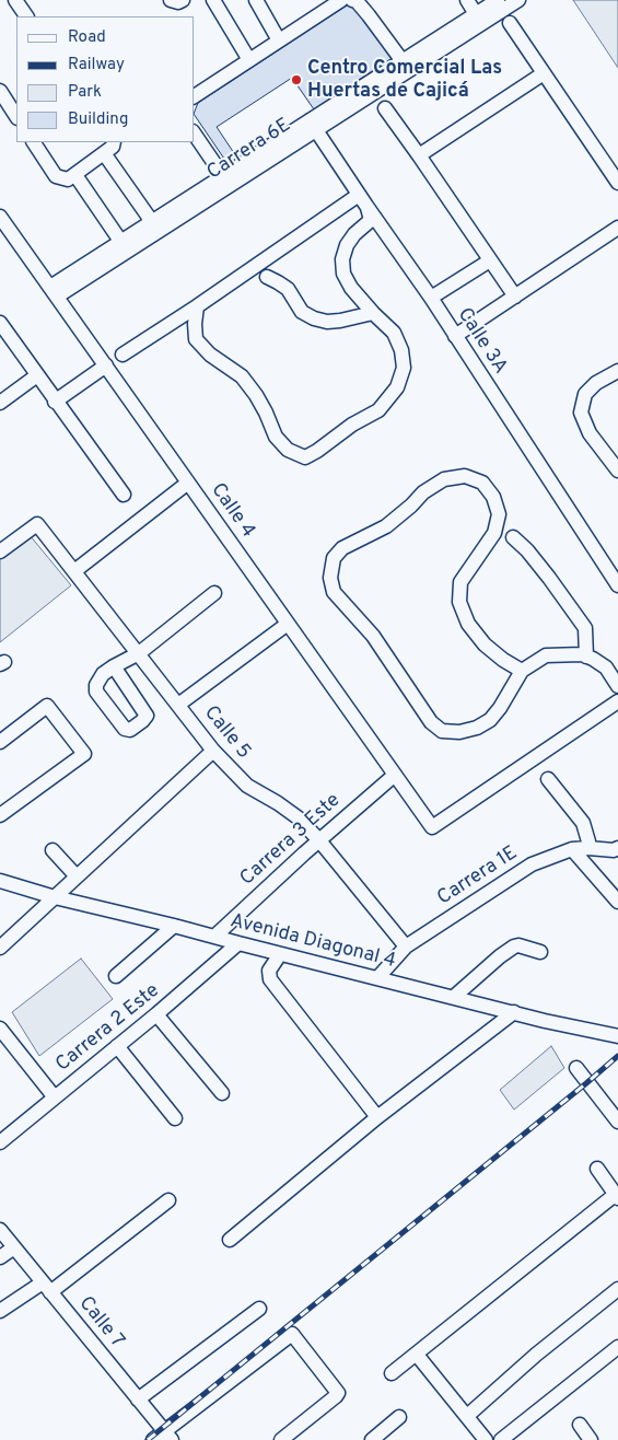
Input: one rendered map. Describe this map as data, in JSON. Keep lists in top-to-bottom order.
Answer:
{
  "streets": {
    "street": [
      "Carrera 6E",
      "Calle 3A",
      "Calle 4",
      "Calle 5",
      "Carrera 3 Este",
      "Carrera 1E",
      "Avenida Diagonal 4",
      "Carrera 2 Este",
      "Calle 7"
    ]
  },
  "crossings": [
    ["Carrera 6E", "Calle 3A"],
    ["Carrera 6E", "Calle 4"],
    ["Calle 4", "Carrera 3 Este"],
    ["Calle 5", "Carrera 3 Este"],
    ["Calle 5", "Carrera 1E"],
    ["Carrera 3 Este", "Avenida Diagonal 4"],
    ["Carrera 1E", "Avenida Diagonal 4"],
    ["Avenida Diagonal 4", "Carrera 2 Este"]
  ],
  "places": ["Centro Comercial Las Huertas de Cajicá"],
  "legend": [
    "Road",
    "Railway",
    "Park",
    "Building"
  ]
}
